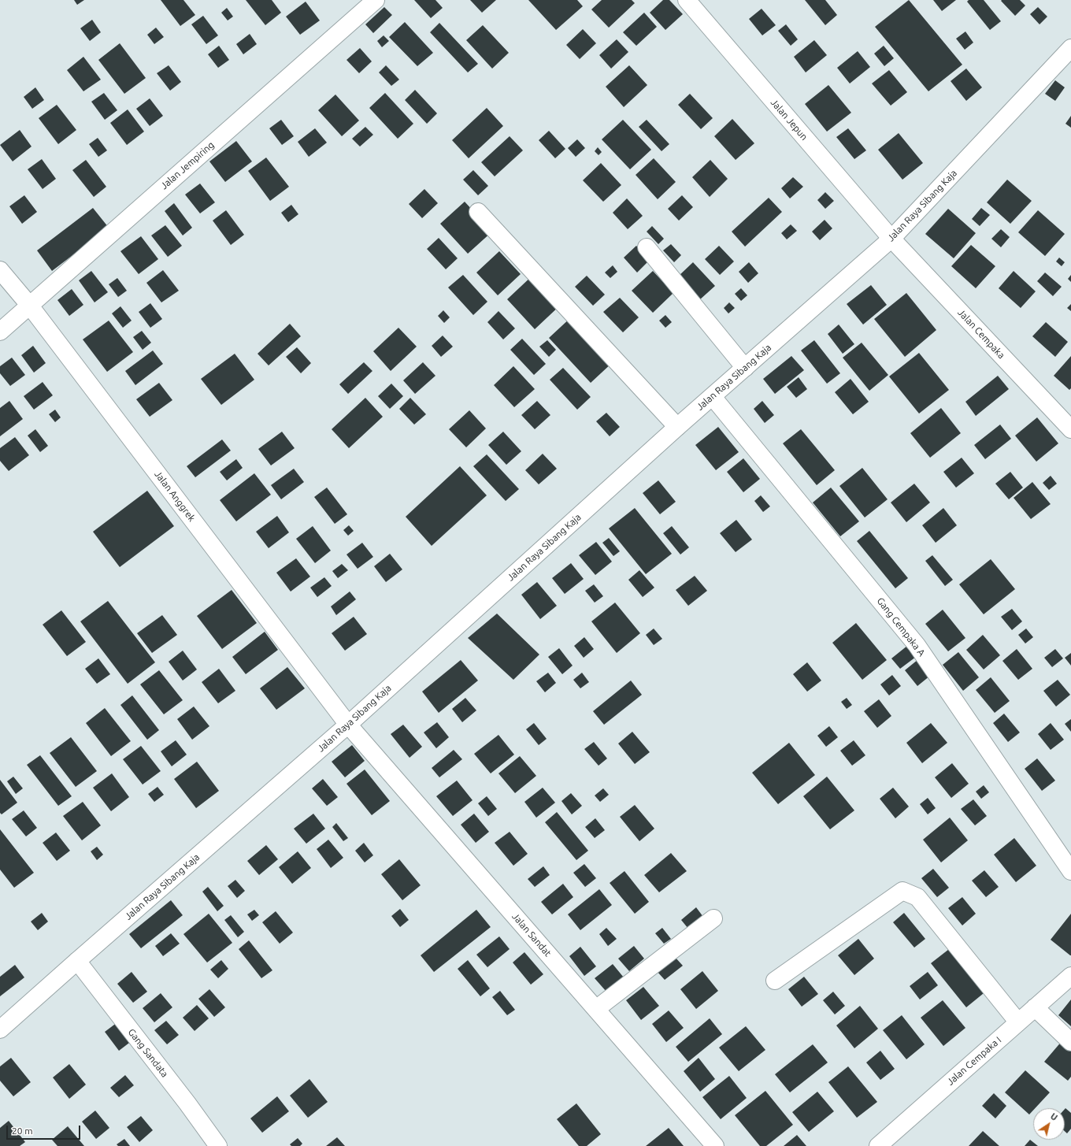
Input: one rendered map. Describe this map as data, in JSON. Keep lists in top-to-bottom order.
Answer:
{
  "streets": {
    "street": [
      "Jalan Jepun",
      "Jalan Jempiring",
      "Jalan Raya Sibang Kaja",
      "Jalan Cempaka",
      "Jalan Anggrek",
      "Gang Cempaka A",
      "Jalan Sandat",
      "Gang Sandata",
      "Jalan Cempaka I"
    ]
  },
  "crossings": [
    ["Jalan Jepun", "Jalan Raya Sibang Kaja"],
    ["Jalan Jepun", "Jalan Cempaka"],
    ["Jalan Jempiring", "Jalan Anggrek"],
    ["Jalan Raya Sibang Kaja", "Jalan Cempaka"],
    ["Jalan Raya Sibang Kaja", "Jalan Anggrek"],
    ["Jalan Raya Sibang Kaja", "Gang Cempaka A"],
    ["Jalan Raya Sibang Kaja", "Jalan Sandat"],
    ["Jalan Raya Sibang Kaja", "Gang Sandata"],
    ["Jalan Anggrek", "Jalan Sandat"]
  ],
  "scale_bar": "20 m",
  "north": "top right"
}
